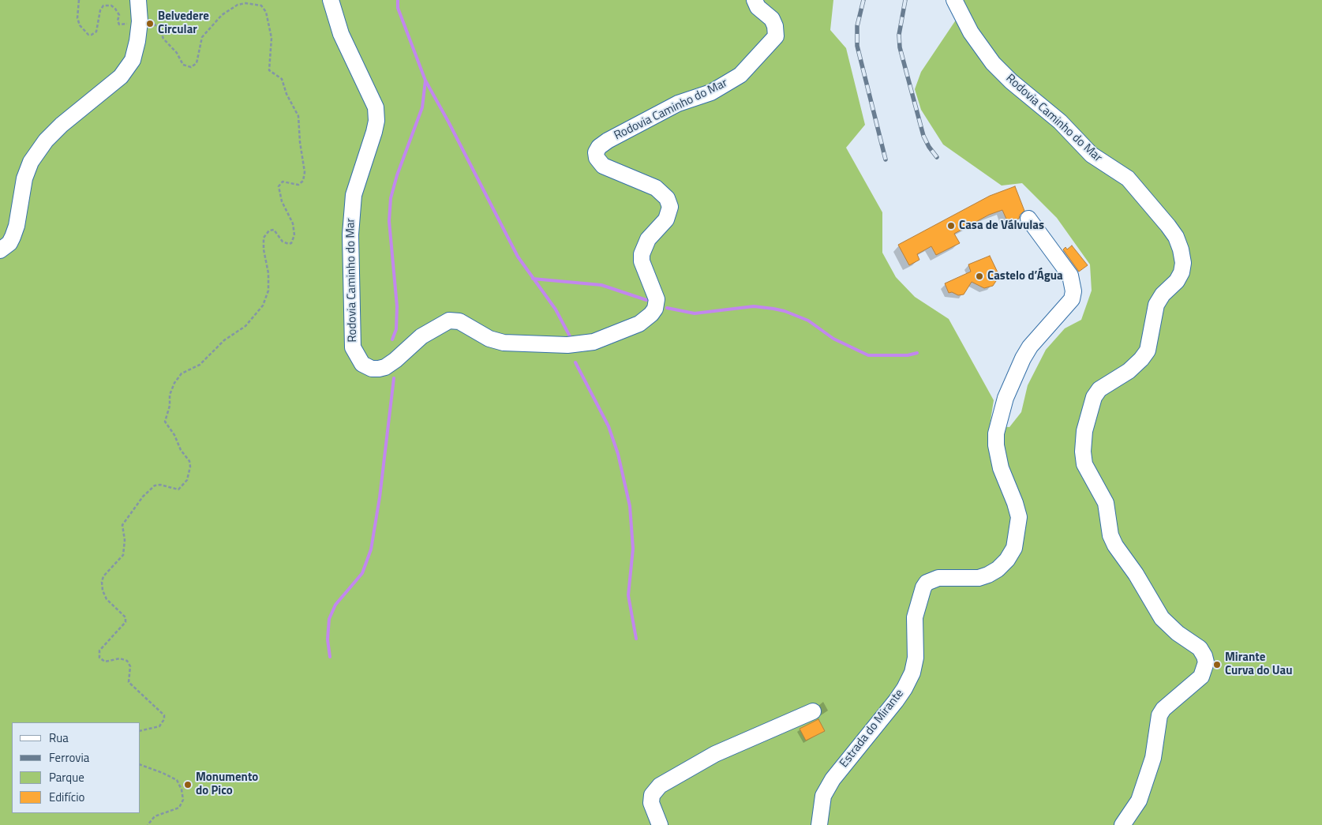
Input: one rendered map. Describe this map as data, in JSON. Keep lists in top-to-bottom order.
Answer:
{
  "streets": {
    "street": ["Rodovia Caminho do Mar", "Estrada do Mirante"]
  },
  "places": [
    "Belvedere Circular",
    "Casa de Válvulas",
    "Castelo d’Água",
    "Mirante Curva do Uau",
    "Monumento do Pico"
  ],
  "legend": [
    "Rua",
    "Ferrovia",
    "Parque",
    "Edifício"
  ]
}
